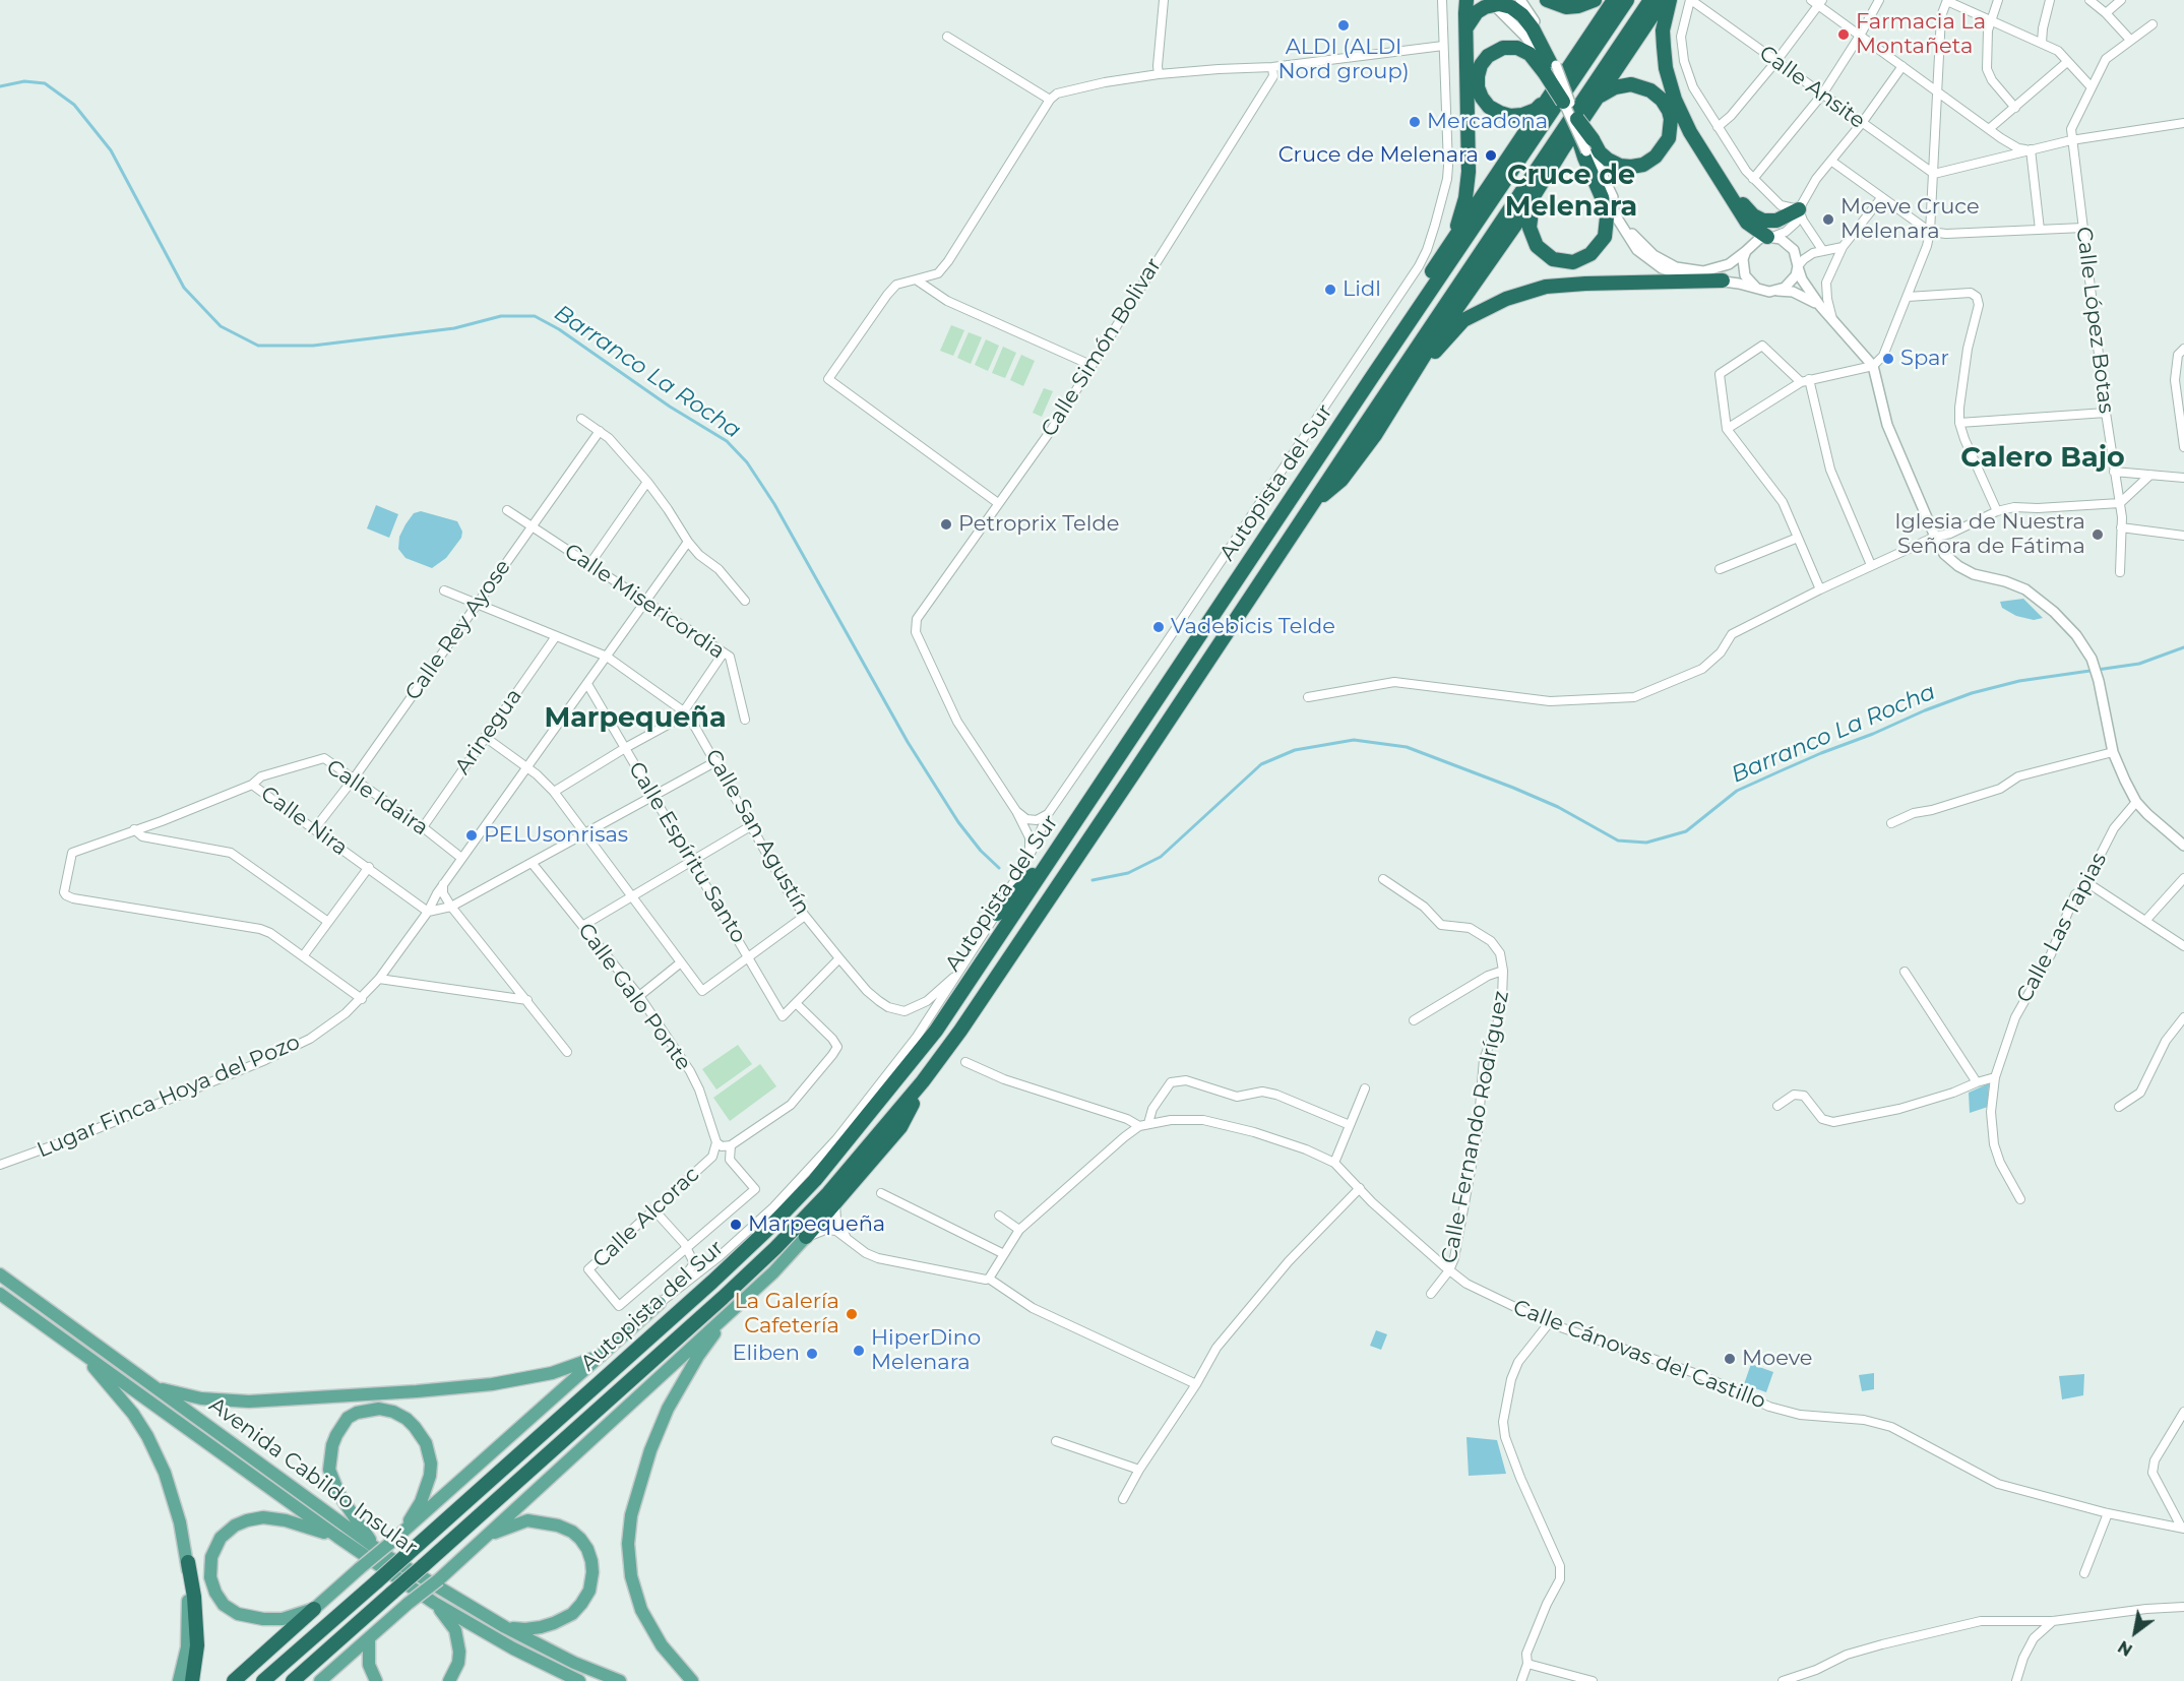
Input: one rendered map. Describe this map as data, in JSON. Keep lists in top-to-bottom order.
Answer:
{
  "streets": {
    "highway": ["Autopista del Sur"],
    "main road": ["Avenida Cabildo Insular"],
    "street": [
      "Calle Ansite",
      "Calle López Botas",
      "Calle Simón Bolivar",
      "Calle Misericordia",
      "Calle Rey Ayose",
      "Arinegua",
      "Calle Idaira",
      "Calle Nira",
      "Calle San Agustín",
      "Calle Espíritu Santo",
      "Calle Las Tapias",
      "Calle Galo Ponte",
      "Lugar Finca Hoya del Pozo",
      "Calle Fernando Rodríguez",
      "Calle Alcorac",
      "Calle Cánovas del Castillo"
    ]
  },
  "crossings": [
    ["Calle Misericordia", "Calle Rey Ayose"],
    ["Calle Misericordia", "Lugar Finca Hoya del Pozo"],
    ["Calle Rey Ayose", "Calle Idaira"],
    ["Calle Rey Ayose", "Calle Nira"],
    ["Calle Rey Ayose", "Calle San Agustín"],
    ["Arinegua", "Calle Idaira"],
    ["Arinegua", "Calle San Agustín"],
    ["Calle Idaira", "Calle Nira"],
    ["Calle Idaira", "Lugar Finca Hoya del Pozo"],
    ["Calle Nira", "Lugar Finca Hoya del Pozo"],
    ["Calle San Agustín", "Lugar Finca Hoya del Pozo"],
    ["Calle Espíritu Santo", "Lugar Finca Hoya del Pozo"],
    ["Calle Galo Ponte", "Calle Alcorac"],
    ["Calle Fernando Rodríguez", "Calle Cánovas del Castillo"]
  ],
  "districts": ["Cruce de Melenara", "Calero Bajo", "Marpequeña"],
  "water": ["Barranco La Rocha"],
  "places": [
    "ALDI (ALDI Nord group)",
    "Farmacia La Montañeta",
    "Mercadona",
    "Cruce de Melenara",
    "Moeve Cruce Melenara",
    "Lidl",
    "Spar",
    "Petroprix Telde",
    "Iglesia de Nuestra Señora de Fátima",
    "Vadebicis Telde",
    "PELUsonrisas",
    "Marpequeña",
    "La Galería Cafetería",
    "HiperDino Melenara",
    "Eliben",
    "Moeve"
  ],
  "north": "bottom left"
}
